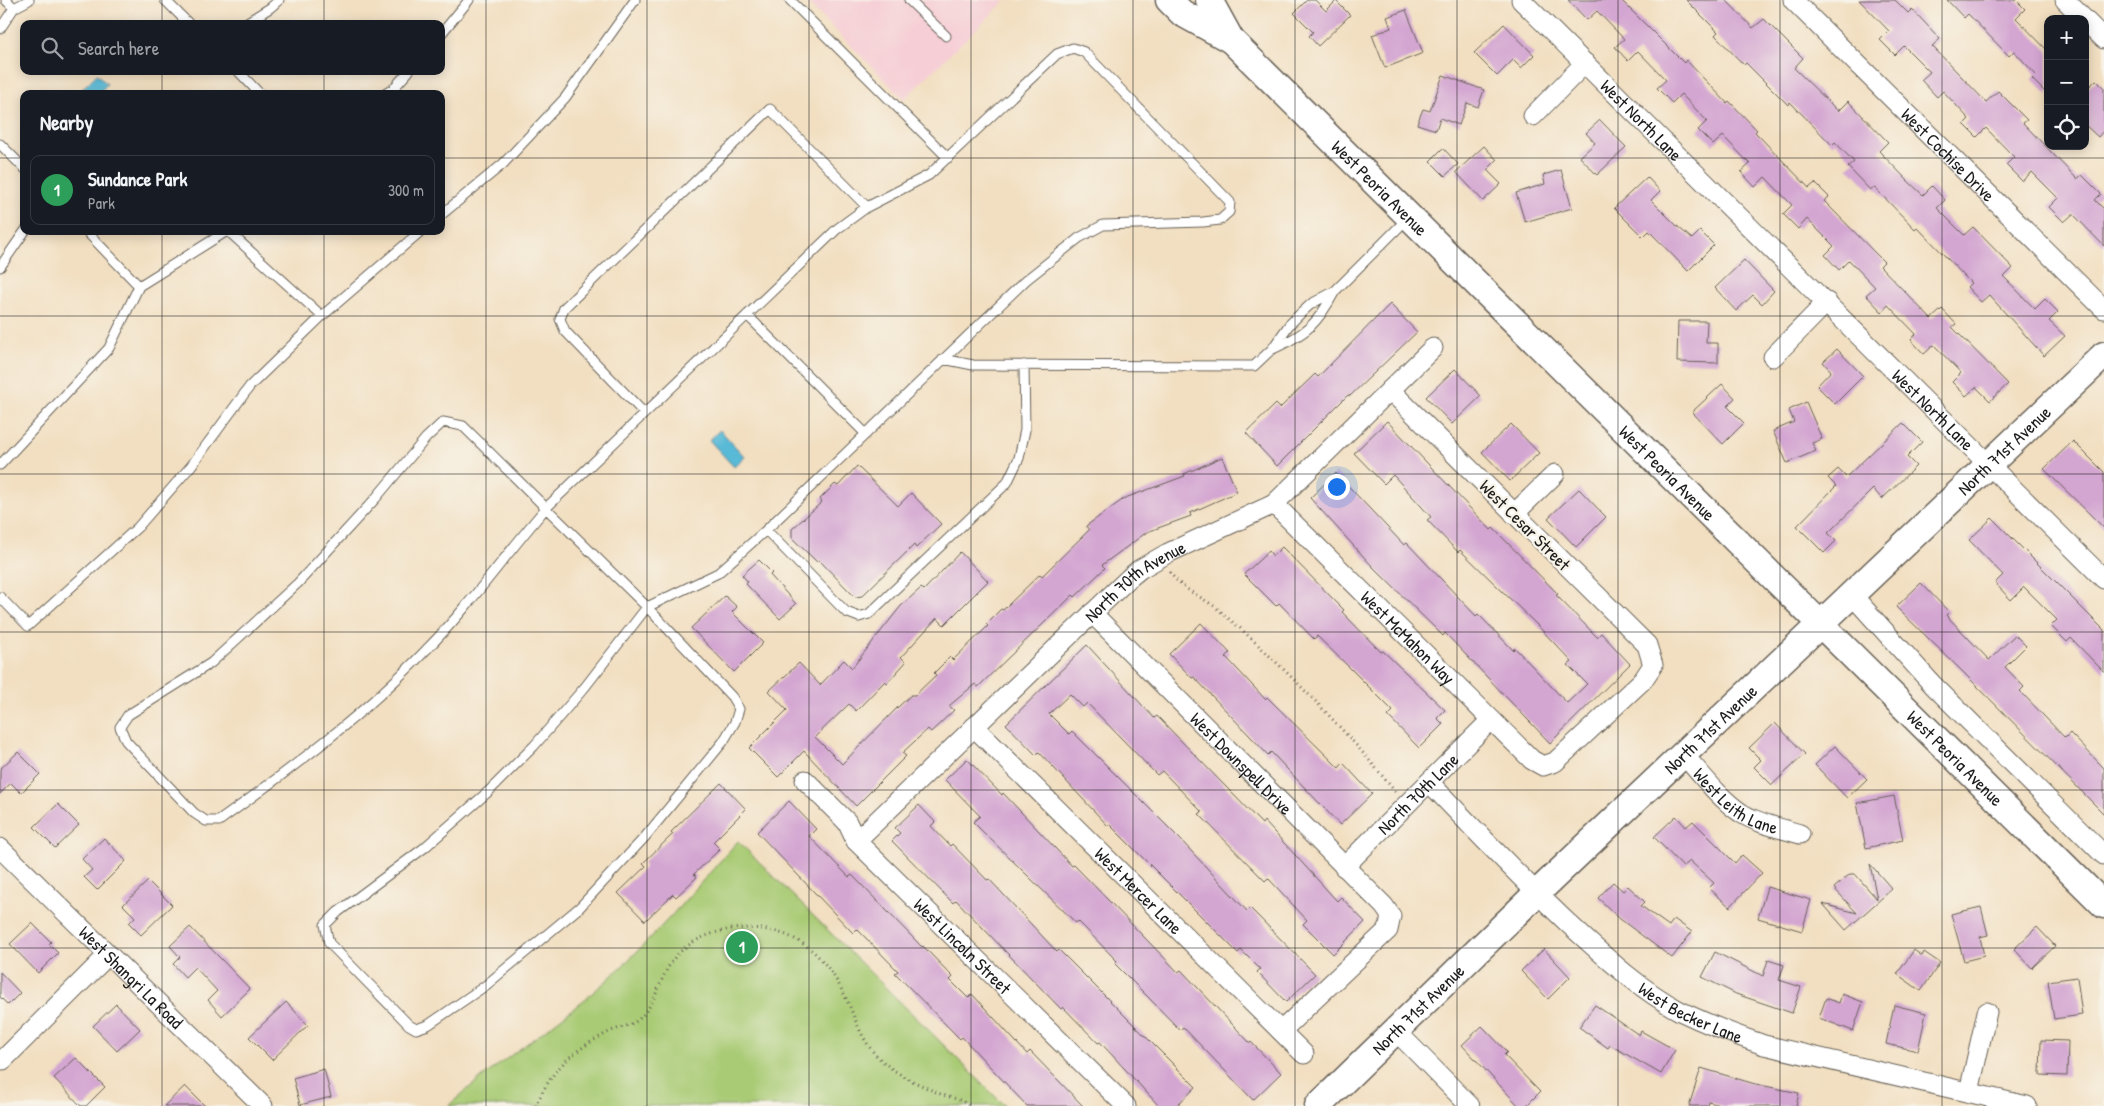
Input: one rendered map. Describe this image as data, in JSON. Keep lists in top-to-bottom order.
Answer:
{
  "streets": {
    "main road": ["West Peoria Avenue", "North 71st Avenue"],
    "street": [
      "West North Lane",
      "West Cochise Drive",
      "West Cesar Street",
      "North 70th Avenue",
      "West McMahon Way",
      "West Downspell Drive",
      "North 70th Lane",
      "West Leith Lane",
      "West Mercer Lane",
      "West Lincoln Street",
      "West Shangri La Road",
      "West Becker Lane"
    ]
  },
  "crossings": [
    ["West North Lane", "North 71st Avenue"],
    ["West Peoria Avenue", "North 71st Avenue"],
    ["North 71st Avenue", "West Leith Lane"],
    ["North 71st Avenue", "West Becker Lane"],
    ["West Cesar Street", "North 70th Avenue"],
    ["West Cesar Street", "West McMahon Way"],
    ["North 70th Avenue", "West McMahon Way"],
    ["North 70th Avenue", "West Downspell Drive"],
    ["North 70th Avenue", "West Mercer Lane"],
    ["North 70th Avenue", "West Lincoln Street"],
    ["West McMahon Way", "North 70th Lane"],
    ["West Downspell Drive", "North 70th Lane"],
    ["West Downspell Drive", "West Mercer Lane"],
    ["North 70th Lane", "West Becker Lane"]
  ],
  "page": {
    "map_buttons": ["+", "−"],
    "search": "Search here",
    "heading": "Nearby",
    "list": [
      {
        "mark": "1",
        "name": "Sundance Park",
        "note": "Park",
        "value": "300 m"
      }
    ],
    "pins": "1"
  }
}
